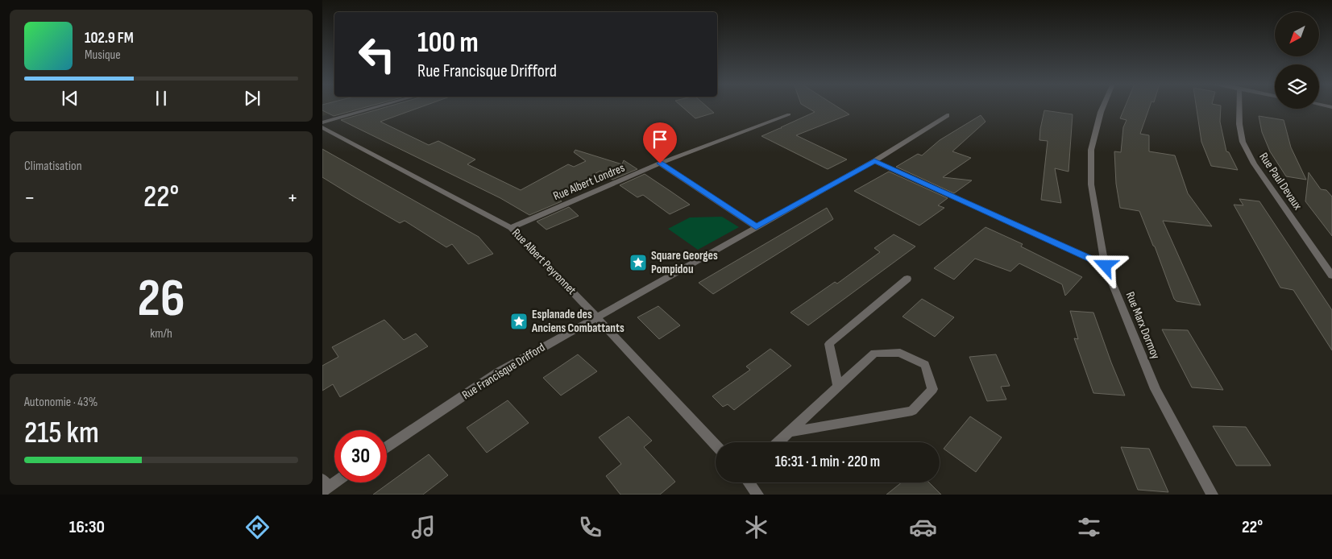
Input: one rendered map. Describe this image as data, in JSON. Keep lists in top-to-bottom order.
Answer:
{
  "streets": {
    "street": [
      "Rue Paul Devaux",
      "Rue Albert Londres",
      "Rue Albert Peyronnet",
      "Rue Marx Dormoy",
      "Rue Francisque Drifford"
    ]
  },
  "crossings": [
    ["Rue Albert Londres", "Rue Albert Peyronnet"],
    ["Rue Albert Peyronnet", "Rue Francisque Drifford"]
  ],
  "places": {
    "place": ["Square Georges Pompidou", "Esplanade des Anciens Combattants"]
  },
  "north": "bottom left",
  "page": {
    "turn": ["100 m", "Rue Francisque Drifford"],
    "song": ["102.9 FM", "Musique"],
    "tile": [
      "Climatisation",
      ["26", "km/h"],
      ["Autonomie · 43%", "215 km"]
    ],
    "heat": ["−", "22°", "+"],
    "limit": "30",
    "trip": "16:31 · 1 min · 220 m",
    "tabs": ["16:30", "22°"]
  }
}
